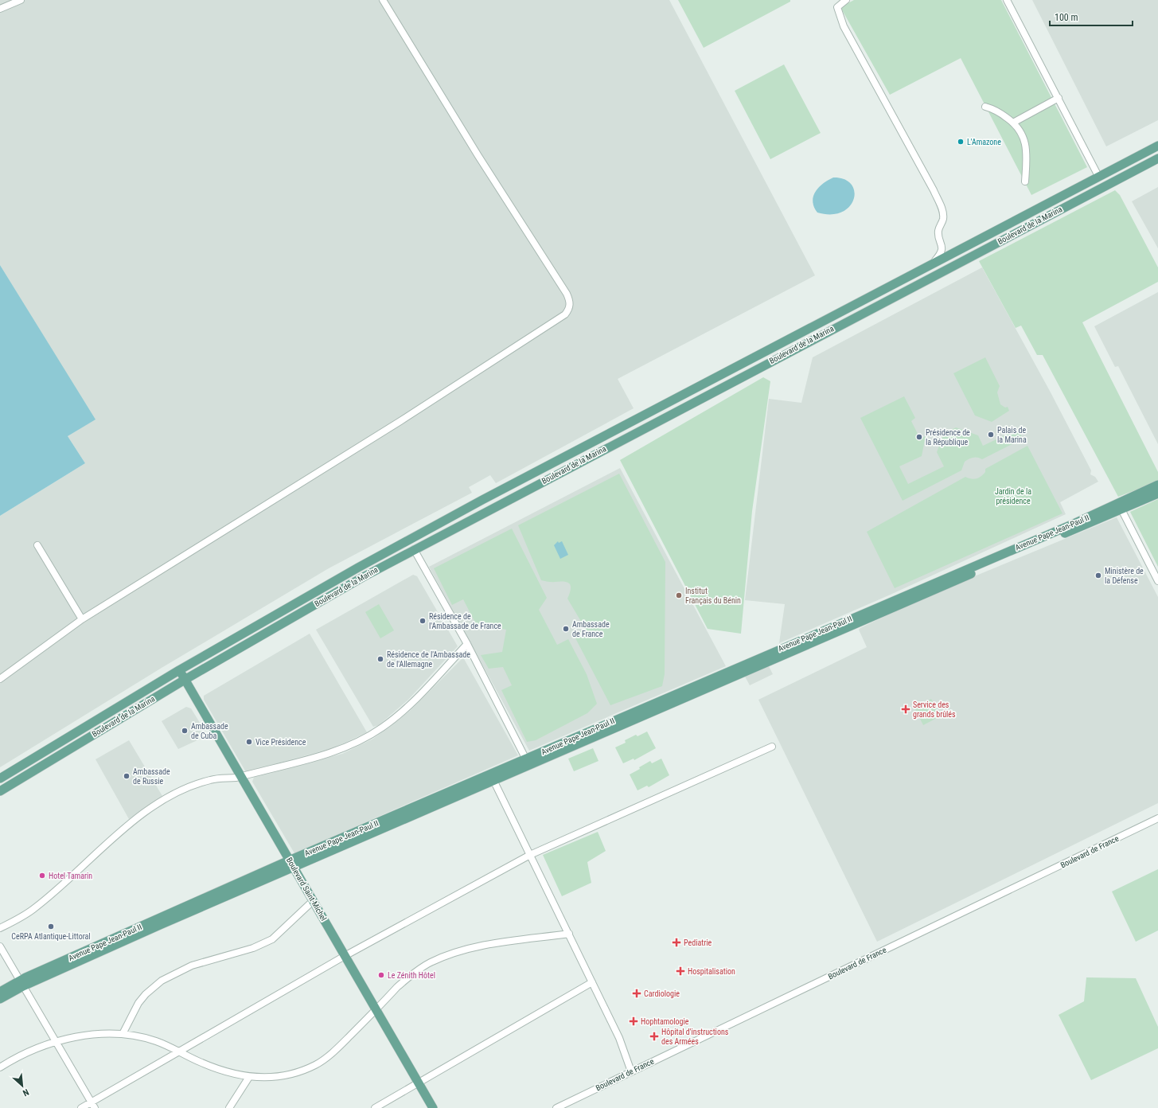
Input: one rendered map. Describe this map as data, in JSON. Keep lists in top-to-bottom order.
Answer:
{
  "streets": {
    "main road": ["Boulevard de la Marina", "Avenue Pape Jean-Paul II", "Boulevard Saint-Michel"],
    "street": ["Boulevard de France"]
  },
  "crossings": [
    ["Boulevard de la Marina", "Boulevard Saint-Michel"],
    ["Avenue Pape Jean-Paul II", "Boulevard Saint-Michel"]
  ],
  "parks": ["Jardin de la présidence"],
  "places": {
    "other": [
      "L'Amazone",
      "Palais de la Marina",
      "Présidence de la République",
      "Ministère de la Défense",
      "Institut Français du Bénin",
      "Résidence de l'Ambassade de France",
      "Ambassade de France",
      "Résidence de l'Ambassade de l'Allemagne",
      "Ambassade de Cuba",
      "Vice Présidence",
      "Ambassade de Russie",
      "Hotel Tamarin",
      "CeRPA Atlantique-Littoral",
      "Le Zénith Hôtel"
    ],
    "health": [
      "Service des grands brûlés",
      "Pediatrie",
      "Hospitalisation",
      "Cardiologie",
      "Hophtamologie",
      "Hôpital d'instructions des Armées"
    ]
  },
  "scale_bar": "100 m",
  "north": "bottom right"
}
